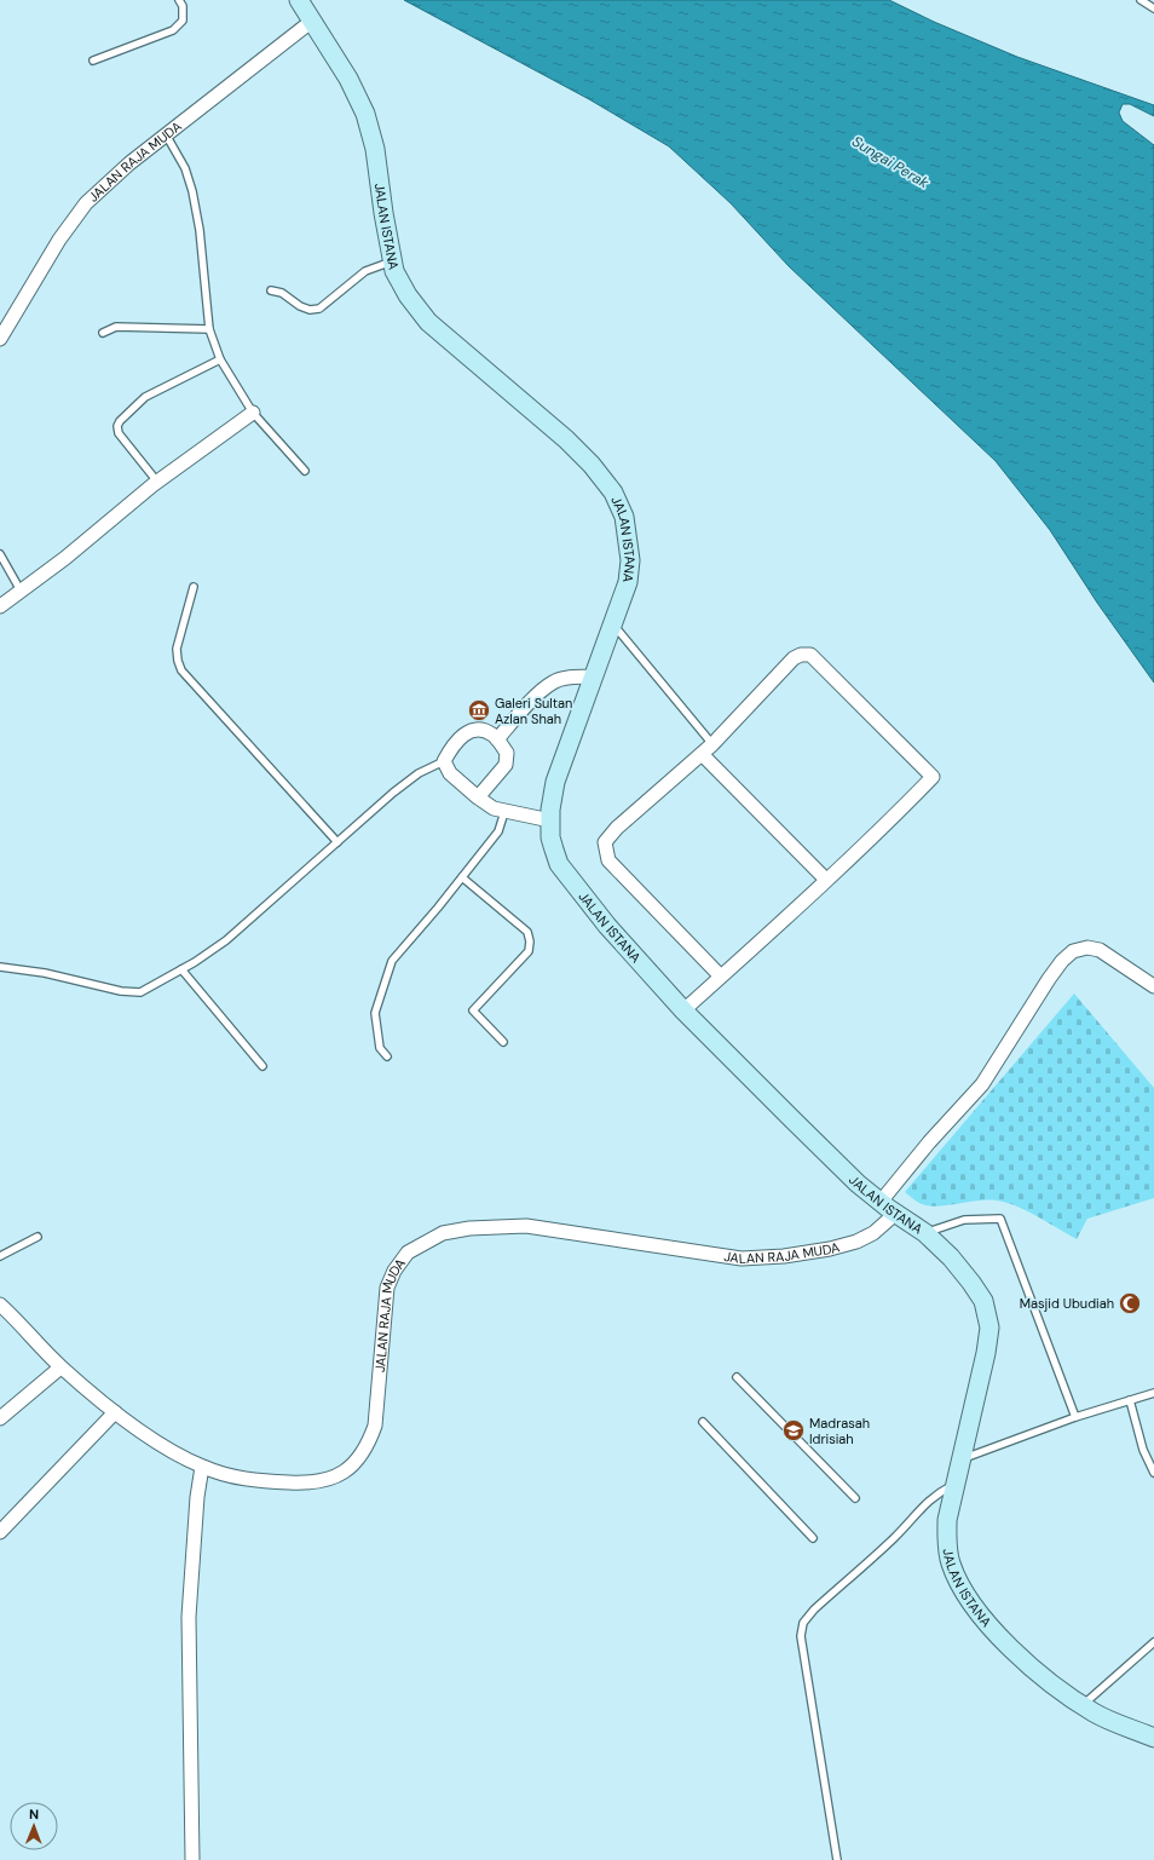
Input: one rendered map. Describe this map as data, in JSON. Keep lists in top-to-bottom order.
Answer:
{
  "streets": {
    "street": ["JALAN RAJA MUDA", "JALAN ISTANA"]
  },
  "crossings": [
    ["JALAN RAJA MUDA", "JALAN ISTANA"]
  ],
  "water": ["Sungai Perak"],
  "places": {
    "museum": ["Galeri Sultan Azlan Shah"],
    "mosque": ["Masjid Ubudiah"],
    "school or university": ["Madrasah Idrisiah"]
  },
  "north": "top"
}
